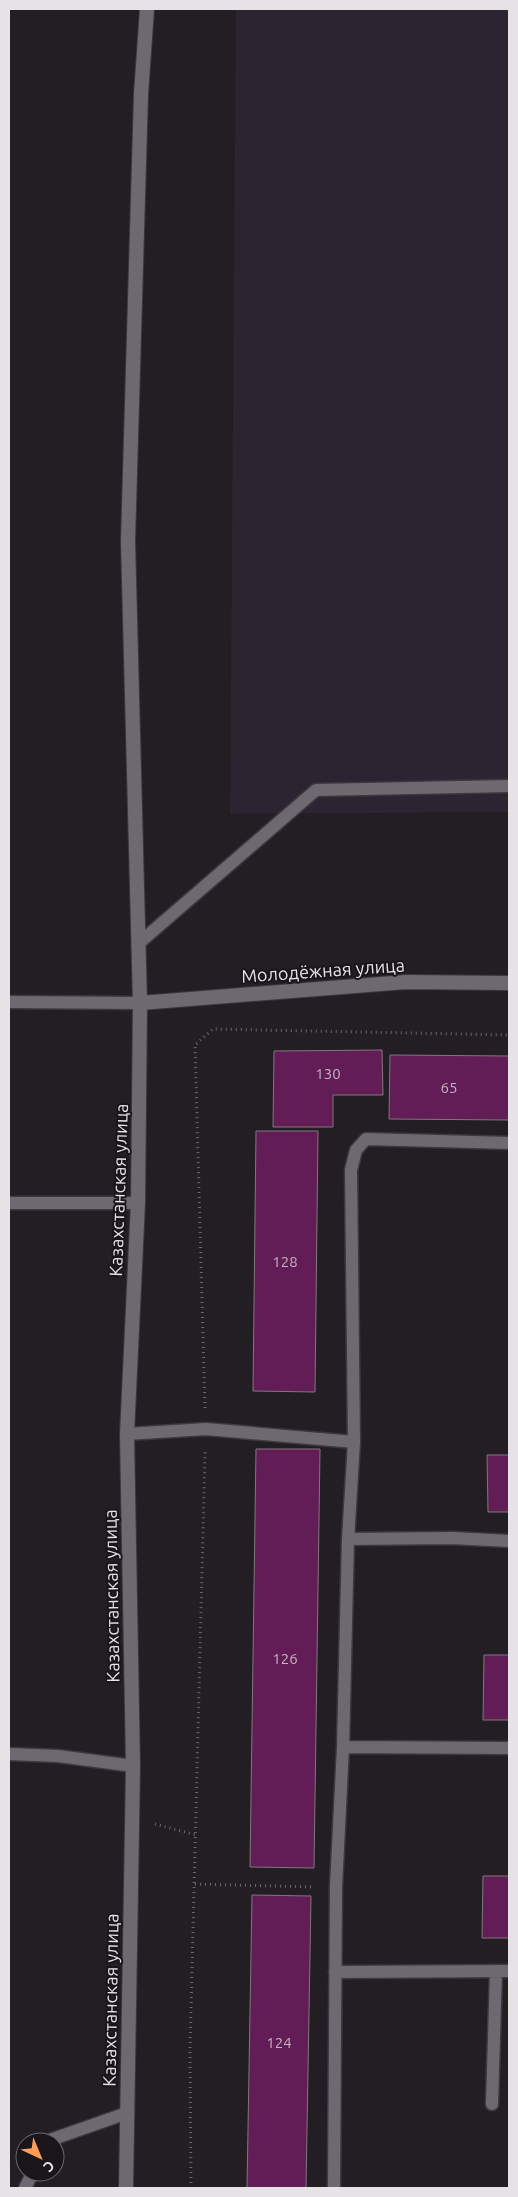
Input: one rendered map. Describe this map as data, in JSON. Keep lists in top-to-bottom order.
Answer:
{
  "streets": {
    "street": ["Молодёжная улица", "Казахстанская улица"]
  },
  "crossings": [
    ["Молодёжная улица", "Казахстанская улица"]
  ],
  "house_numbers": [
    "130",
    "65",
    "128",
    "126",
    "124"
  ],
  "north": "bottom right"
}
